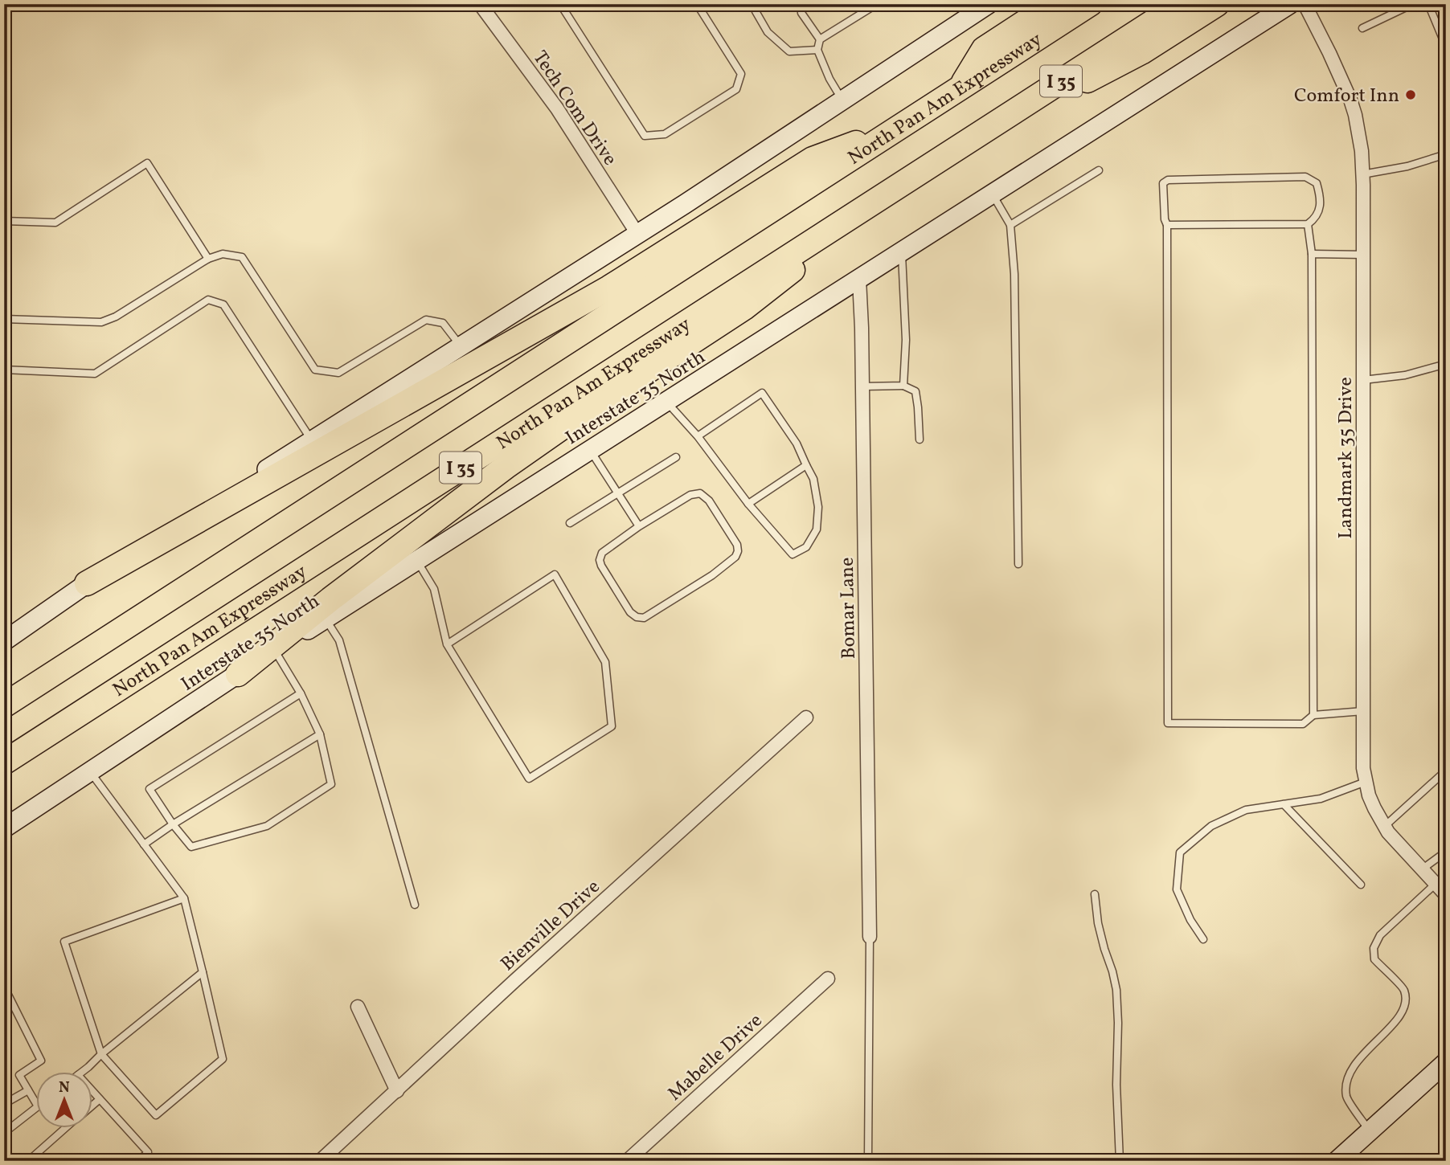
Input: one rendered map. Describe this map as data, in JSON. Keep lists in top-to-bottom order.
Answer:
{
  "streets": {
    "highway": ["I 35", "North Pan Am Expressway"],
    "main road": ["Interstate 35 North"],
    "street": [
      "Tech Com Drive",
      "Landmark 35 Drive",
      "Bomar Lane",
      "Bienville Drive",
      "Mabelle Drive"
    ]
  },
  "crossings": [
    ["Interstate 35 North", "Bomar Lane"]
  ],
  "places": ["Comfort Inn"],
  "north": "top"
}
